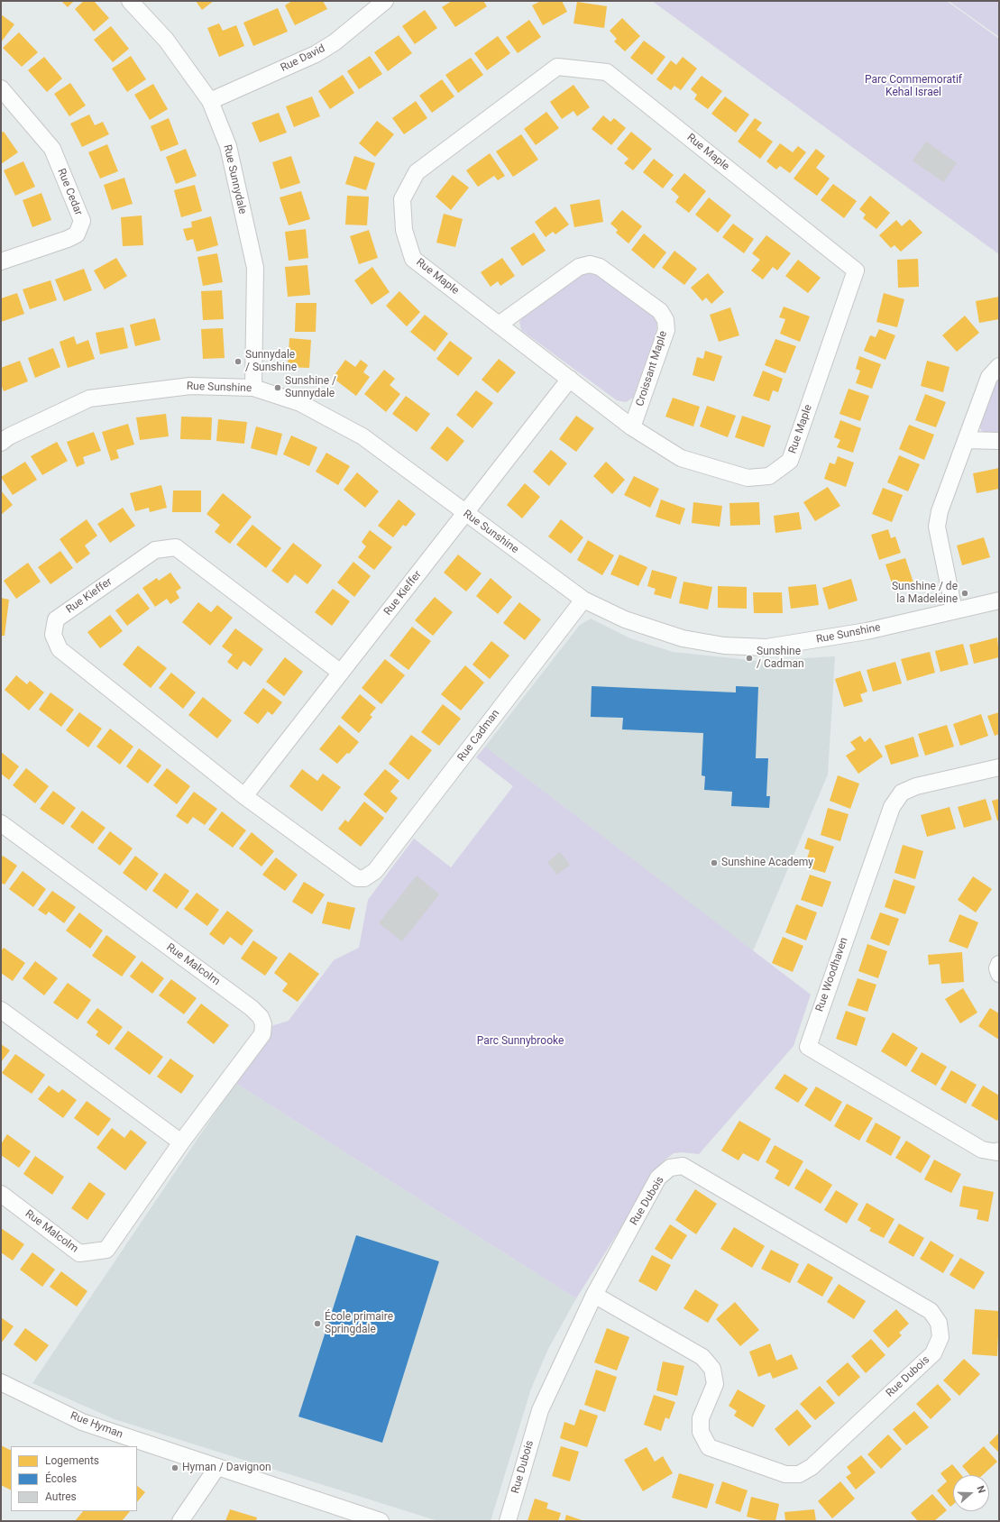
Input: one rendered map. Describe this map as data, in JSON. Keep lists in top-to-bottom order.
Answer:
{
  "streets": {
    "street": [
      "Rue David",
      "Rue Maple",
      "Rue Sunnydale",
      "Rue Cedar",
      "Croissant Maple",
      "Rue Sunshine",
      "Rue Kieffer",
      "Rue Cadman",
      "Rue Malcolm",
      "Rue Woodhaven",
      "Rue Dubois",
      "Rue Hyman"
    ]
  },
  "crossings": [
    ["Rue David", "Rue Sunnydale"],
    ["Rue Maple", "Croissant Maple"],
    ["Rue Sunnydale", "Rue Sunshine"],
    ["Rue Sunshine", "Rue Kieffer"],
    ["Rue Sunshine", "Rue Cadman"],
    ["Rue Kieffer", "Rue Cadman"]
  ],
  "parks": ["Parc Commemoratif Kehal Israel", "Parc Sunnybrooke"],
  "places": [
    "Sunnydale / Sunshine",
    "Sunshine / Sunnydale",
    "Sunshine / de la Madeleine",
    "Sunshine / Cadman",
    "Sunshine Academy",
    "École primaire Springdale",
    "Hyman / Davignon"
  ],
  "legend": ["Logements", "Écoles", "Autres"],
  "north": "right"
}
